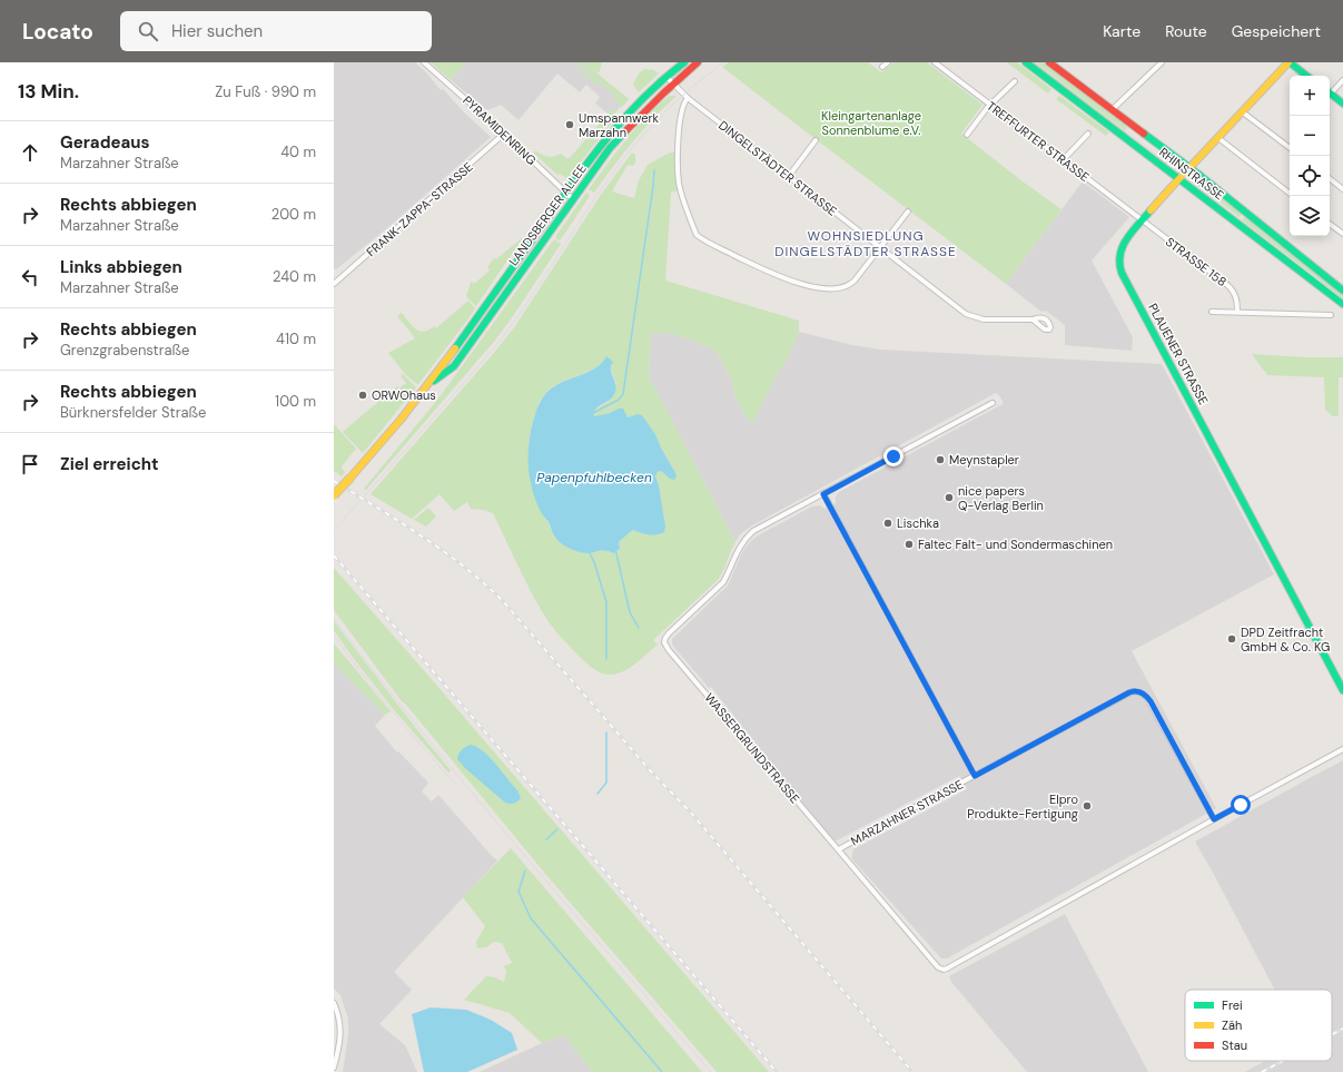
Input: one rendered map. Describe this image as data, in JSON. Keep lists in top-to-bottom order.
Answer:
{
  "streets": {
    "main road": ["RHINSTRASSE", "LANDSBERGER ALLEE", "PLAUENER STRASSE"],
    "street": [
      "PYRAMIDENRING",
      "TREFFURTER STRASSE",
      "DINGELSTÄDTER STRASSE",
      "FRANK-ZAPPA-STRASSE",
      "STRASSE 158",
      "WASSERGRUNDSTRASSE",
      "MARZAHNER STRASSE"
    ]
  },
  "crossings": [
    ["PYRAMIDENRING", "FRANK-ZAPPA-STRASSE"],
    ["PYRAMIDENRING", "LANDSBERGER ALLEE"],
    ["TREFFURTER STRASSE", "STRASSE 158"],
    ["TREFFURTER STRASSE", "PLAUENER STRASSE"],
    ["DINGELSTÄDTER STRASSE", "LANDSBERGER ALLEE"],
    ["RHINSTRASSE", "PLAUENER STRASSE"],
    ["STRASSE 158", "PLAUENER STRASSE"],
    ["WASSERGRUNDSTRASSE", "MARZAHNER STRASSE"]
  ],
  "districts": ["WOHNSIEDLUNG DINGELSTÄDTER STRASSE"],
  "water": ["Papenpfuhlbecken"],
  "parks": ["Kleingartenanlage Sonnenblume e.V."],
  "places": [
    "Umspannwerk Marzahn",
    "ORWOhaus",
    "Meynstapler",
    "nice papers Q-Verlag Berlin",
    "Lischka",
    "Faltec Falt- und Sondermaschinen",
    "DPD Zeitfracht GmbH & Co. KG",
    "Elpro Produkte-Fertigung"
  ],
  "legend": ["Frei", "Zäh", "Stau"],
  "page": {
    "header": "Locato",
    "search": "Hier suchen",
    "nav": ["Karte", "Route", "Gespeichert"],
    "heading": ["13 Min.", "Zu Fuß · 990 m"],
    "map_buttons": ["+", "−"],
    "list": [
      ["Geradeaus", "Marzahner Straße", "40 m"],
      ["Rechts abbiegen", "Marzahner Straße", "200 m"],
      ["Links abbiegen", "Marzahner Straße", "240 m"],
      ["Rechts abbiegen", "Grenzgrabenstraße", "410 m"],
      ["Rechts abbiegen", "Bürknersfelder Straße", "100 m"],
      "Ziel erreicht"
    ]
  }
}
